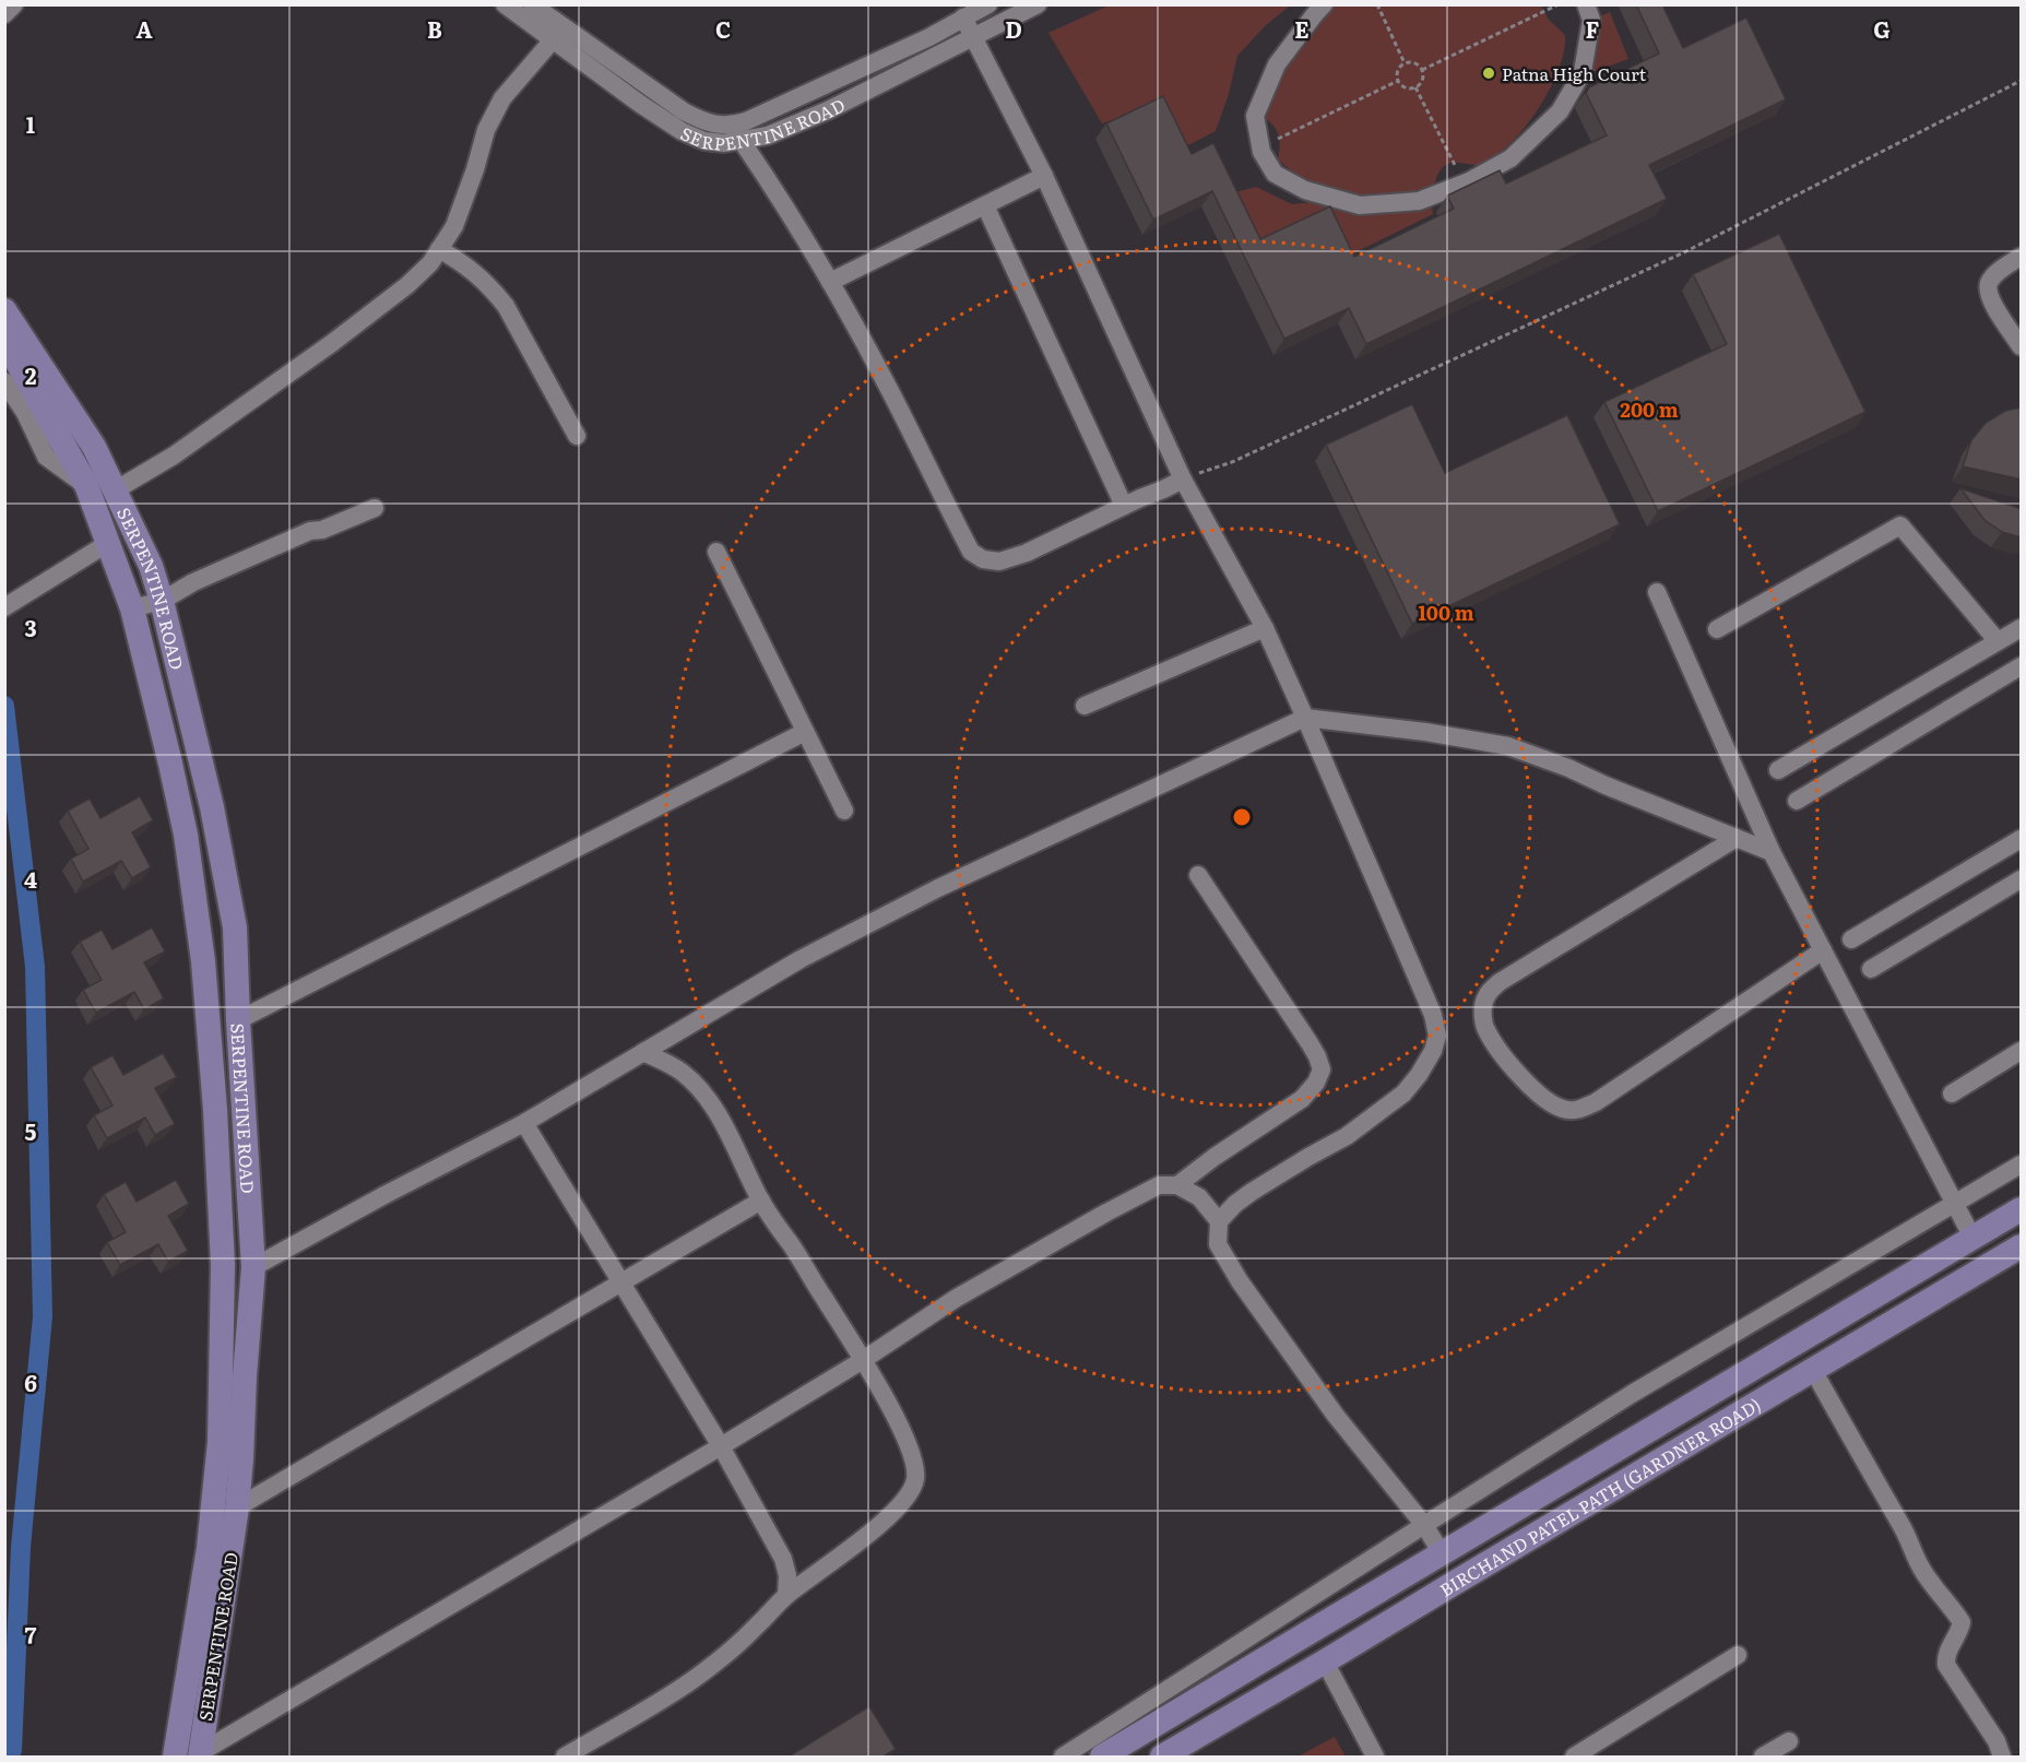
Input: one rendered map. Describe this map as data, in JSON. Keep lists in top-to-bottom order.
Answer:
{
  "streets": {
    "main road": ["SERPENTINE ROAD", "BIRCHAND PATEL PATH (GARDNER ROAD)"]
  },
  "places": ["Patna High Court"],
  "grid": {
    "columns": [
      "A",
      "B",
      "C",
      "D",
      "E",
      "F",
      "G"
    ],
    "rows": [
      "1",
      "2",
      "3",
      "4",
      "5",
      "6",
      "7"
    ]
  },
  "rings": ["200 m", "100 m"]
}
